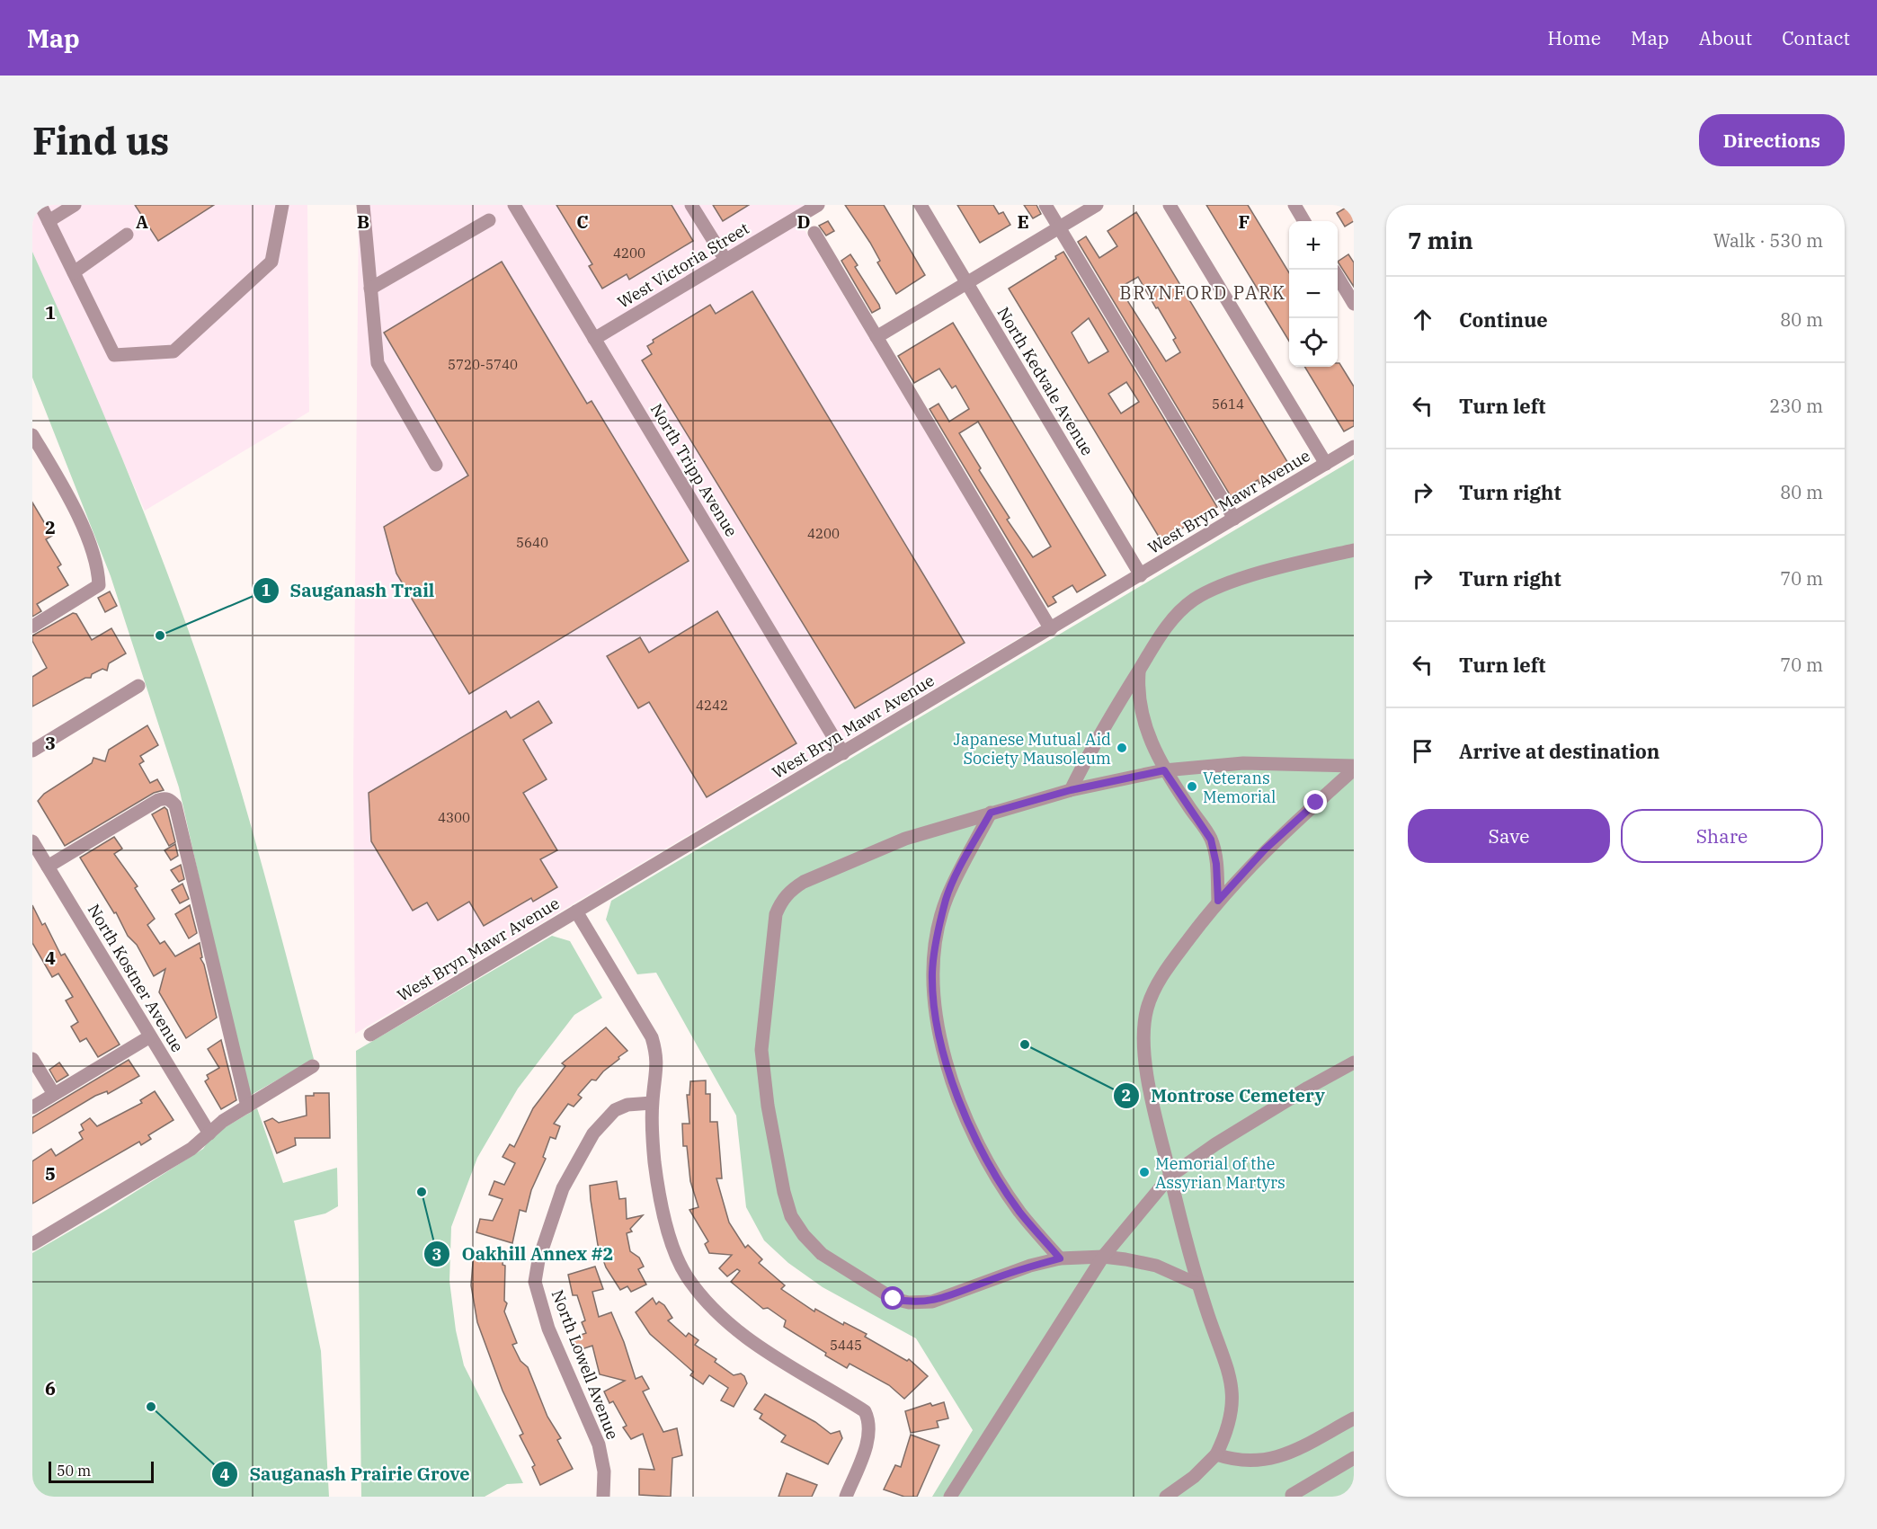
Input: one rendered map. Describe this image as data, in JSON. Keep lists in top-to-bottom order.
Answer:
{
  "streets": {
    "street": [
      "West Victoria Street",
      "North Kedvale Avenue",
      "North Tripp Avenue",
      "West Bryn Mawr Avenue",
      "North Kostner Avenue",
      "North Lowell Avenue"
    ]
  },
  "crossings": [
    ["West Victoria Street", "North Tripp Avenue"],
    ["North Kedvale Avenue", "West Bryn Mawr Avenue"],
    ["North Tripp Avenue", "West Bryn Mawr Avenue"]
  ],
  "districts": ["BRYNFORD PARK"],
  "places": [
    "Sauganash Trail",
    "Japanese Mutual Aid Society Mausoleum",
    "Veterans Memorial",
    "Montrose Cemetery",
    "Memorial of the Assyrian Martyrs",
    "Oakhill Annex #2",
    "Sauganash Prairie Grove"
  ],
  "house_numbers": [
    "4200",
    "5720-5740",
    "5614",
    "4200",
    "5640",
    "4242",
    "4300",
    "5445"
  ],
  "scale_bar": "50 m",
  "page": {
    "header": "Map",
    "nav": [
      "Home",
      "Map",
      "About",
      "Contact"
    ],
    "buttons": [
      "Directions",
      ["Save", "Share"]
    ],
    "title": "Find us",
    "heading": ["7 min", "Walk · 530 m"],
    "map_buttons": ["+", "−"],
    "list": [
      ["Continue", "80 m"],
      ["Turn left", "230 m"],
      ["Turn right", "80 m"],
      ["Turn right", "70 m"],
      ["Turn left", "70 m"],
      "Arrive at destination"
    ],
    "scale": "50 m"
  },
  "grid": {
    "columns": [
      "A",
      "B",
      "C",
      "D",
      "E",
      "F"
    ],
    "rows": [
      "1",
      "2",
      "3",
      "4",
      "5",
      "6"
    ]
  }
}
